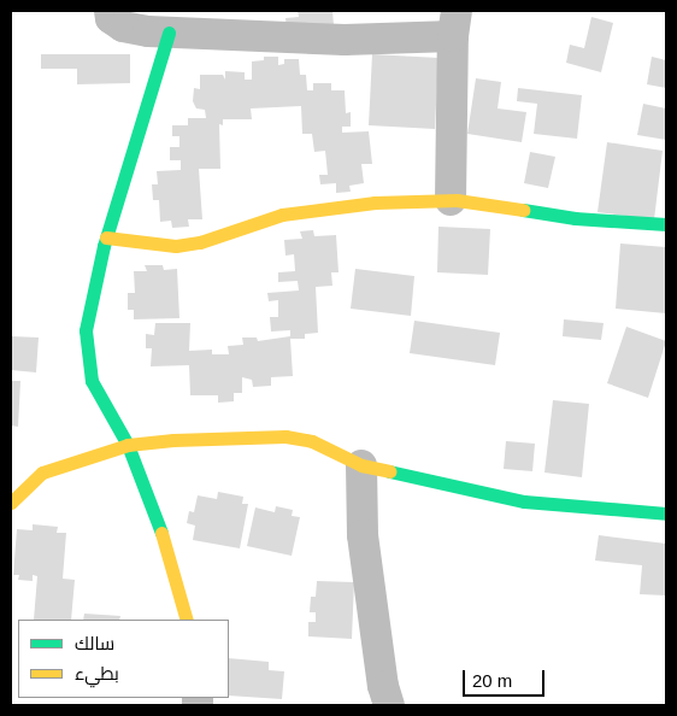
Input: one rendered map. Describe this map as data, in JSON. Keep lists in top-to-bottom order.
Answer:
{
  "legend": ["سالك", "بطيء"],
  "scale_bar": "20 m"
}
